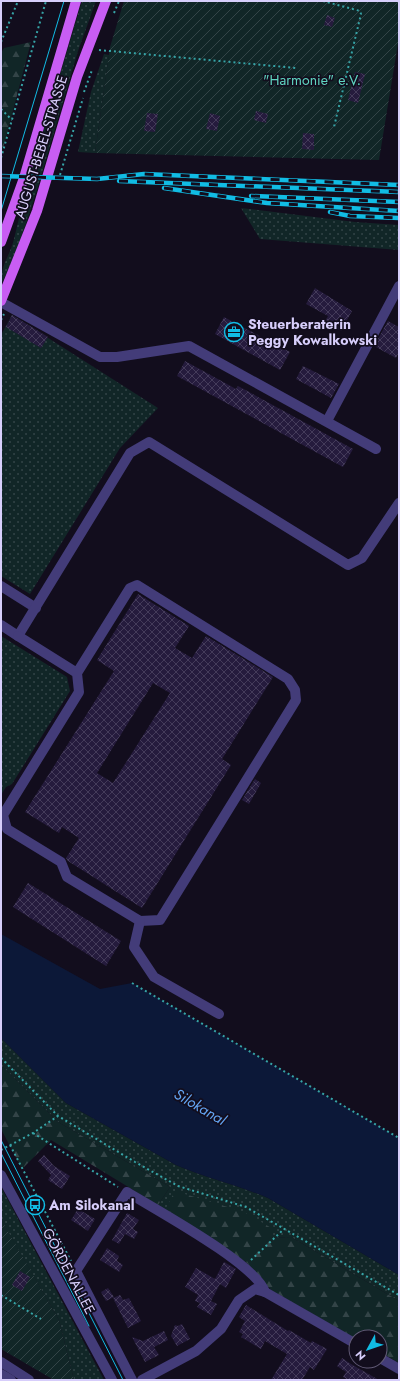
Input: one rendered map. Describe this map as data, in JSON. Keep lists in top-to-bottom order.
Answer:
{
  "streets": {
    "main road": ["AUGUST-BEBEL-STRASSE"],
    "street": ["GÖRDENALLEE"]
  },
  "water": ["Silokanal"],
  "parks": ["\"Harmonie\" e.V."],
  "places": {
    "office": ["Steuerberaterin Peggy Kowalkowski"],
    "bus stop": ["Am Silokanal"]
  },
  "north": "bottom left"
}
